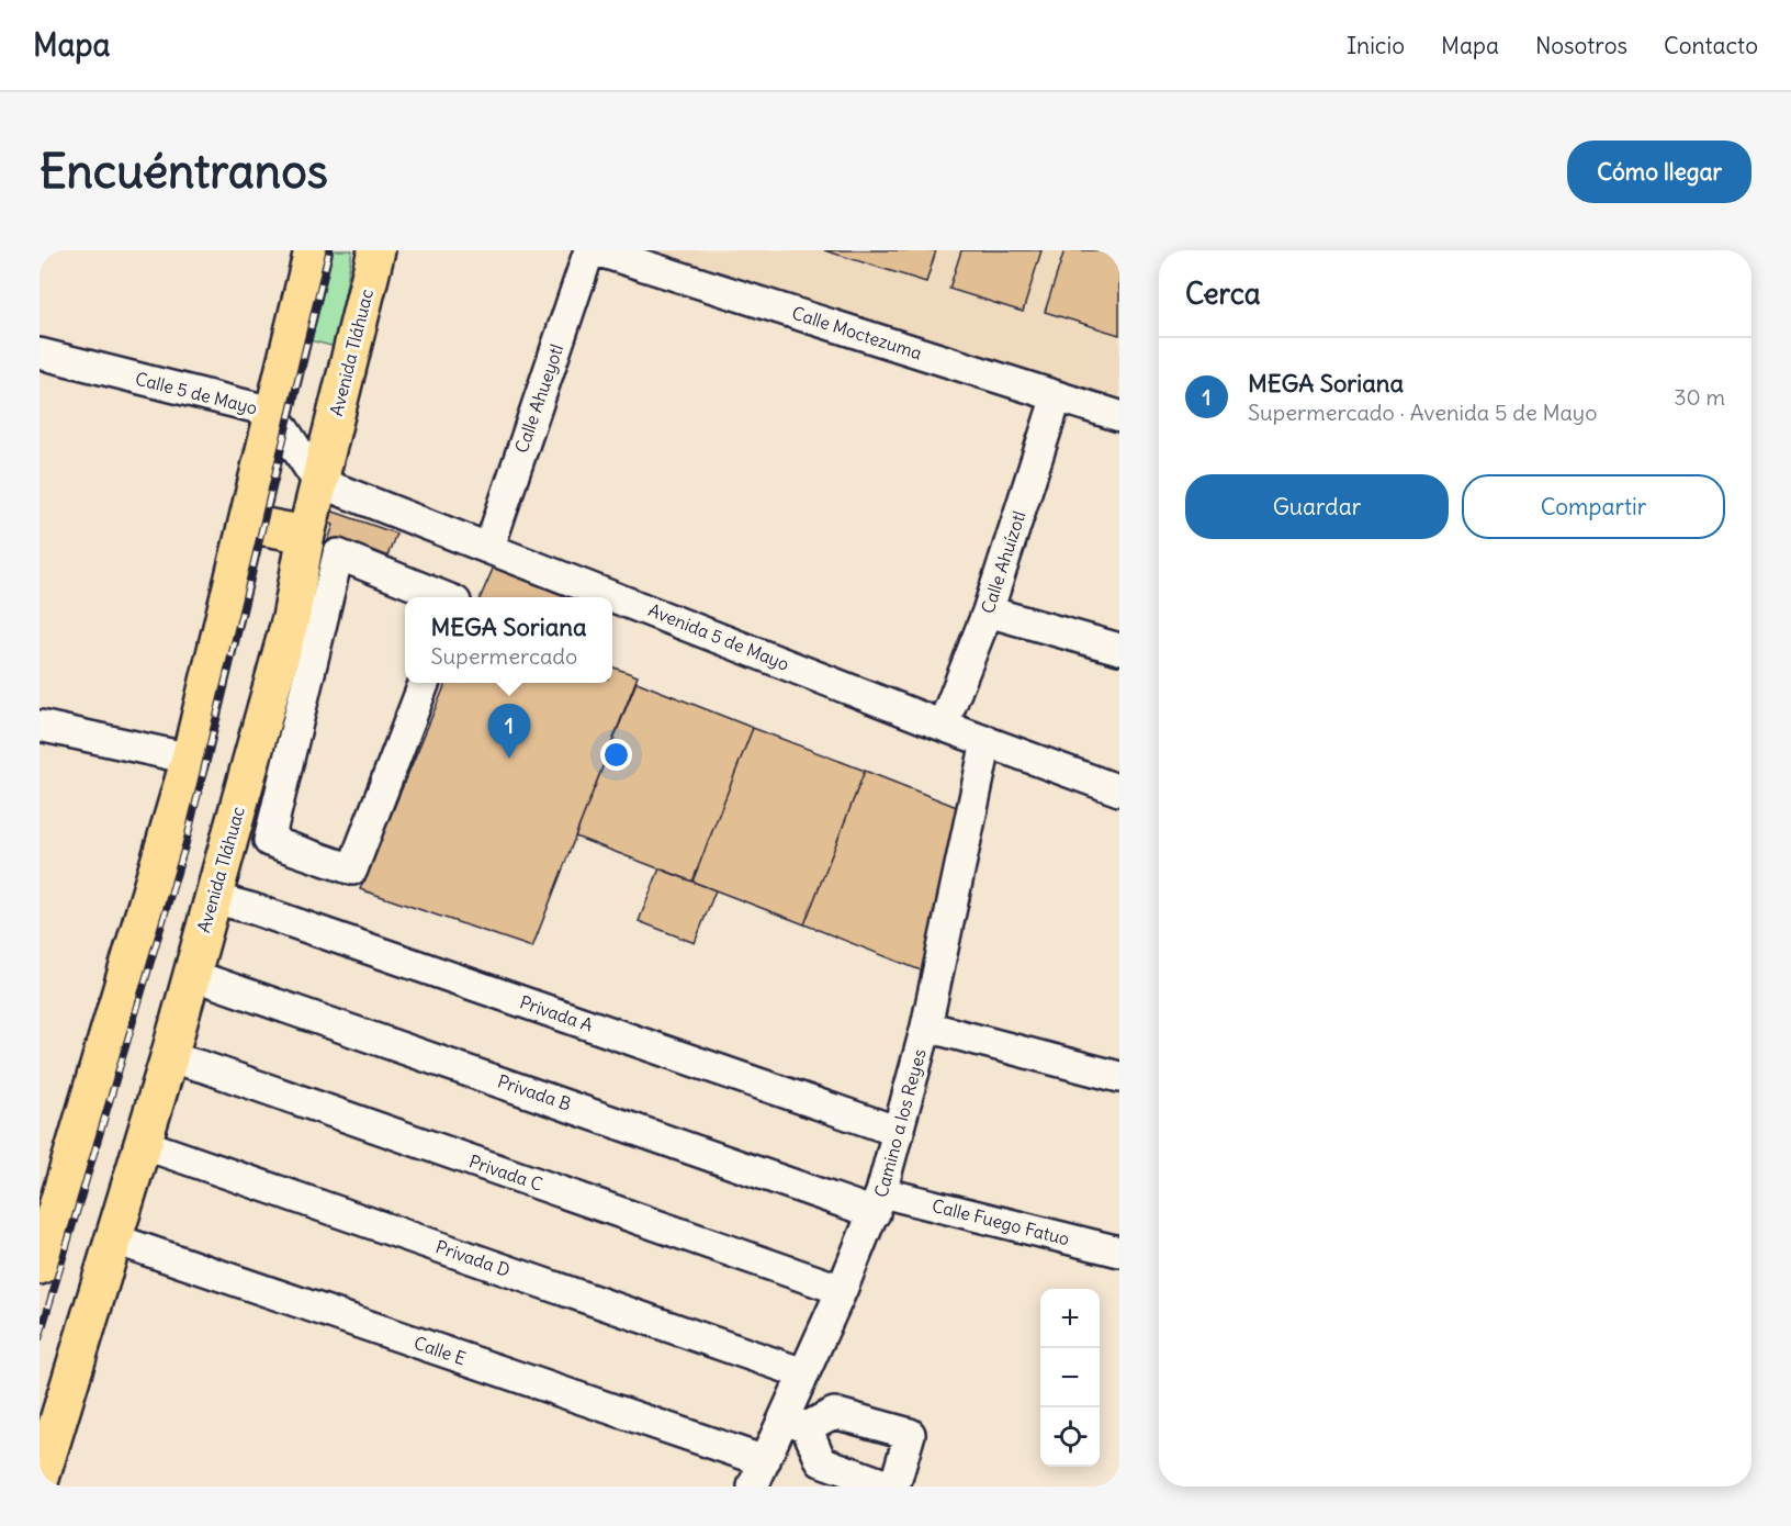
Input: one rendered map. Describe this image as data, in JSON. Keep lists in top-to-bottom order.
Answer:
{
  "streets": {
    "main road": ["Avenida Tláhuac"],
    "street": [
      "Calle Moctezuma",
      "Calle 5 de Mayo",
      "Calle Ahueyotl",
      "Calle Ahuízotl",
      "Avenida 5 de Mayo",
      "Privada A",
      "Privada B",
      "Camino a los Reyes",
      "Privada C",
      "Calle Fuego Fatuo",
      "Privada D",
      "Calle E"
    ]
  },
  "crossings": [
    ["Calle Moctezuma", "Calle Ahuízotl"],
    ["Avenida Tláhuac", "Calle 5 de Mayo"],
    ["Avenida Tláhuac", "Avenida 5 de Mayo"],
    ["Avenida Tláhuac", "Privada A"],
    ["Avenida Tláhuac", "Privada B"],
    ["Avenida Tláhuac", "Privada C"],
    ["Avenida Tláhuac", "Privada D"],
    ["Avenida Tláhuac", "Calle E"],
    ["Calle 5 de Mayo", "Avenida 5 de Mayo"],
    ["Calle Ahueyotl", "Avenida 5 de Mayo"],
    ["Calle Ahuízotl", "Avenida 5 de Mayo"],
    ["Avenida 5 de Mayo", "Camino a los Reyes"],
    ["Privada A", "Camino a los Reyes"],
    ["Privada B", "Camino a los Reyes"],
    ["Privada B", "Calle Fuego Fatuo"],
    ["Camino a los Reyes", "Privada C"],
    ["Camino a los Reyes", "Calle Fuego Fatuo"],
    ["Camino a los Reyes", "Privada D"],
    ["Camino a los Reyes", "Calle E"]
  ],
  "page": {
    "header": "Mapa",
    "nav": [
      "Inicio",
      "Mapa",
      "Nosotros",
      "Contacto"
    ],
    "buttons": [
      "Cómo llegar",
      ["Guardar", "Compartir"]
    ],
    "title": "Encuéntranos",
    "heading": "Cerca",
    "list": [
      {
        "mark": "1",
        "name": "MEGA Soriana",
        "note": "Supermercado · Avenida 5 de Mayo",
        "value": "30 m"
      }
    ],
    "popup": ["MEGA Soriana", "Supermercado"],
    "pins": "1",
    "map_buttons": ["+", "−"]
  }
}
